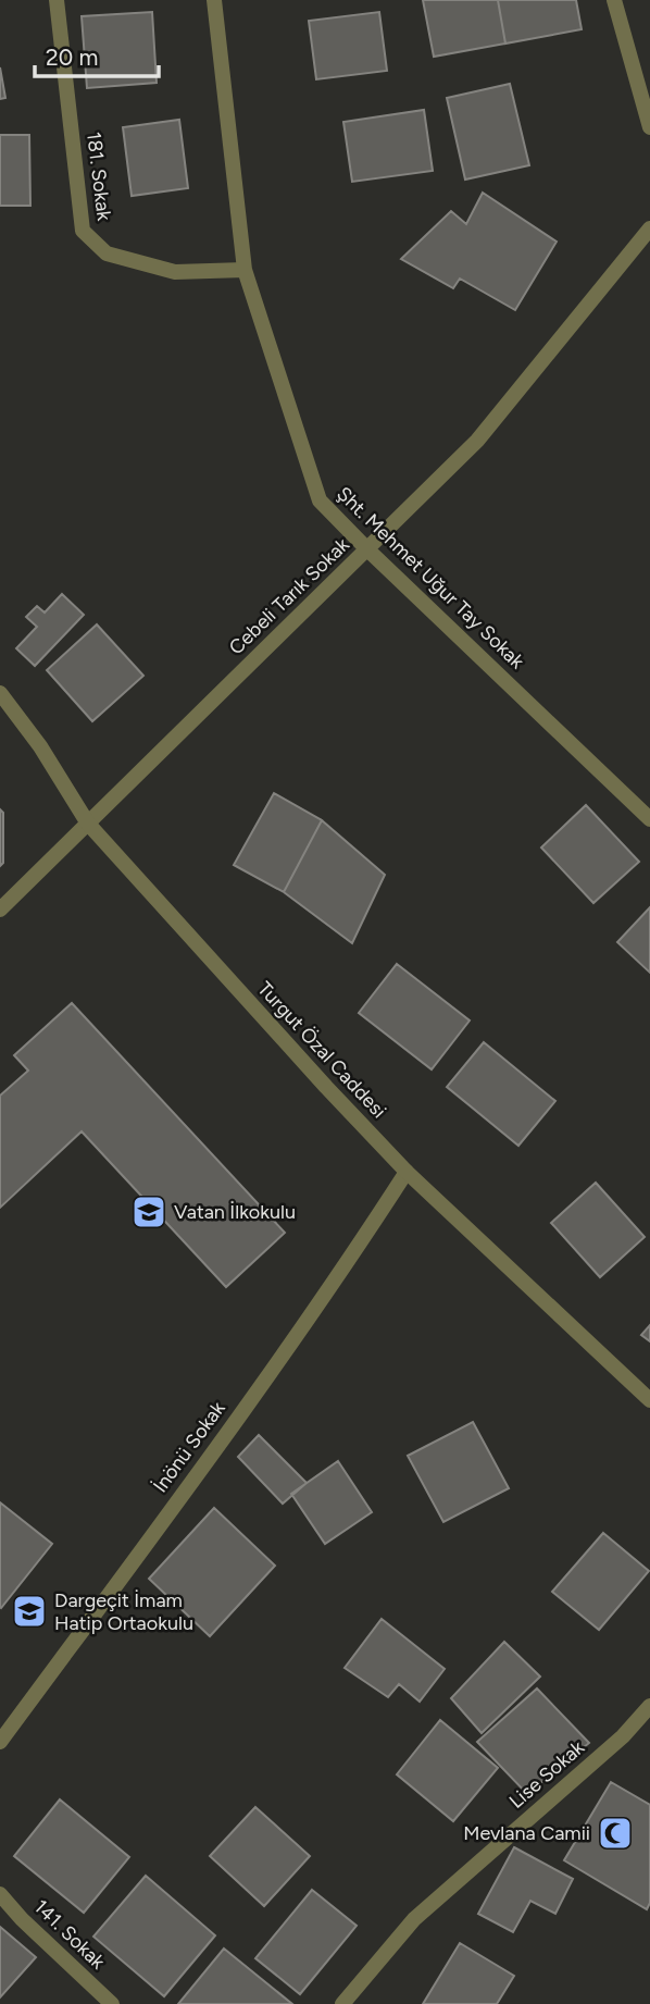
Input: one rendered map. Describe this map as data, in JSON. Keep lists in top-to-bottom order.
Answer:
{
  "streets": {
    "street": [
      "181. Sokak",
      "Şht. Mehmet Uğur Tay Sokak",
      "Cebeli Tarık Sokak",
      "Turgut Özal Caddesi",
      "İnönü Sokak",
      "Lise Sokak",
      "141. Sokak"
    ]
  },
  "crossings": [
    ["181. Sokak", "Şht. Mehmet Uğur Tay Sokak"],
    ["Şht. Mehmet Uğur Tay Sokak", "Cebeli Tarık Sokak"],
    ["Cebeli Tarık Sokak", "Turgut Özal Caddesi"],
    ["Turgut Özal Caddesi", "İnönü Sokak"]
  ],
  "places": {
    "school or university": ["Vatan İlkokulu", "Dargeçit İmam Hatip Ortaokulu"],
    "mosque": ["Mevlana Camii"]
  },
  "scale_bar": "20 m"
}
